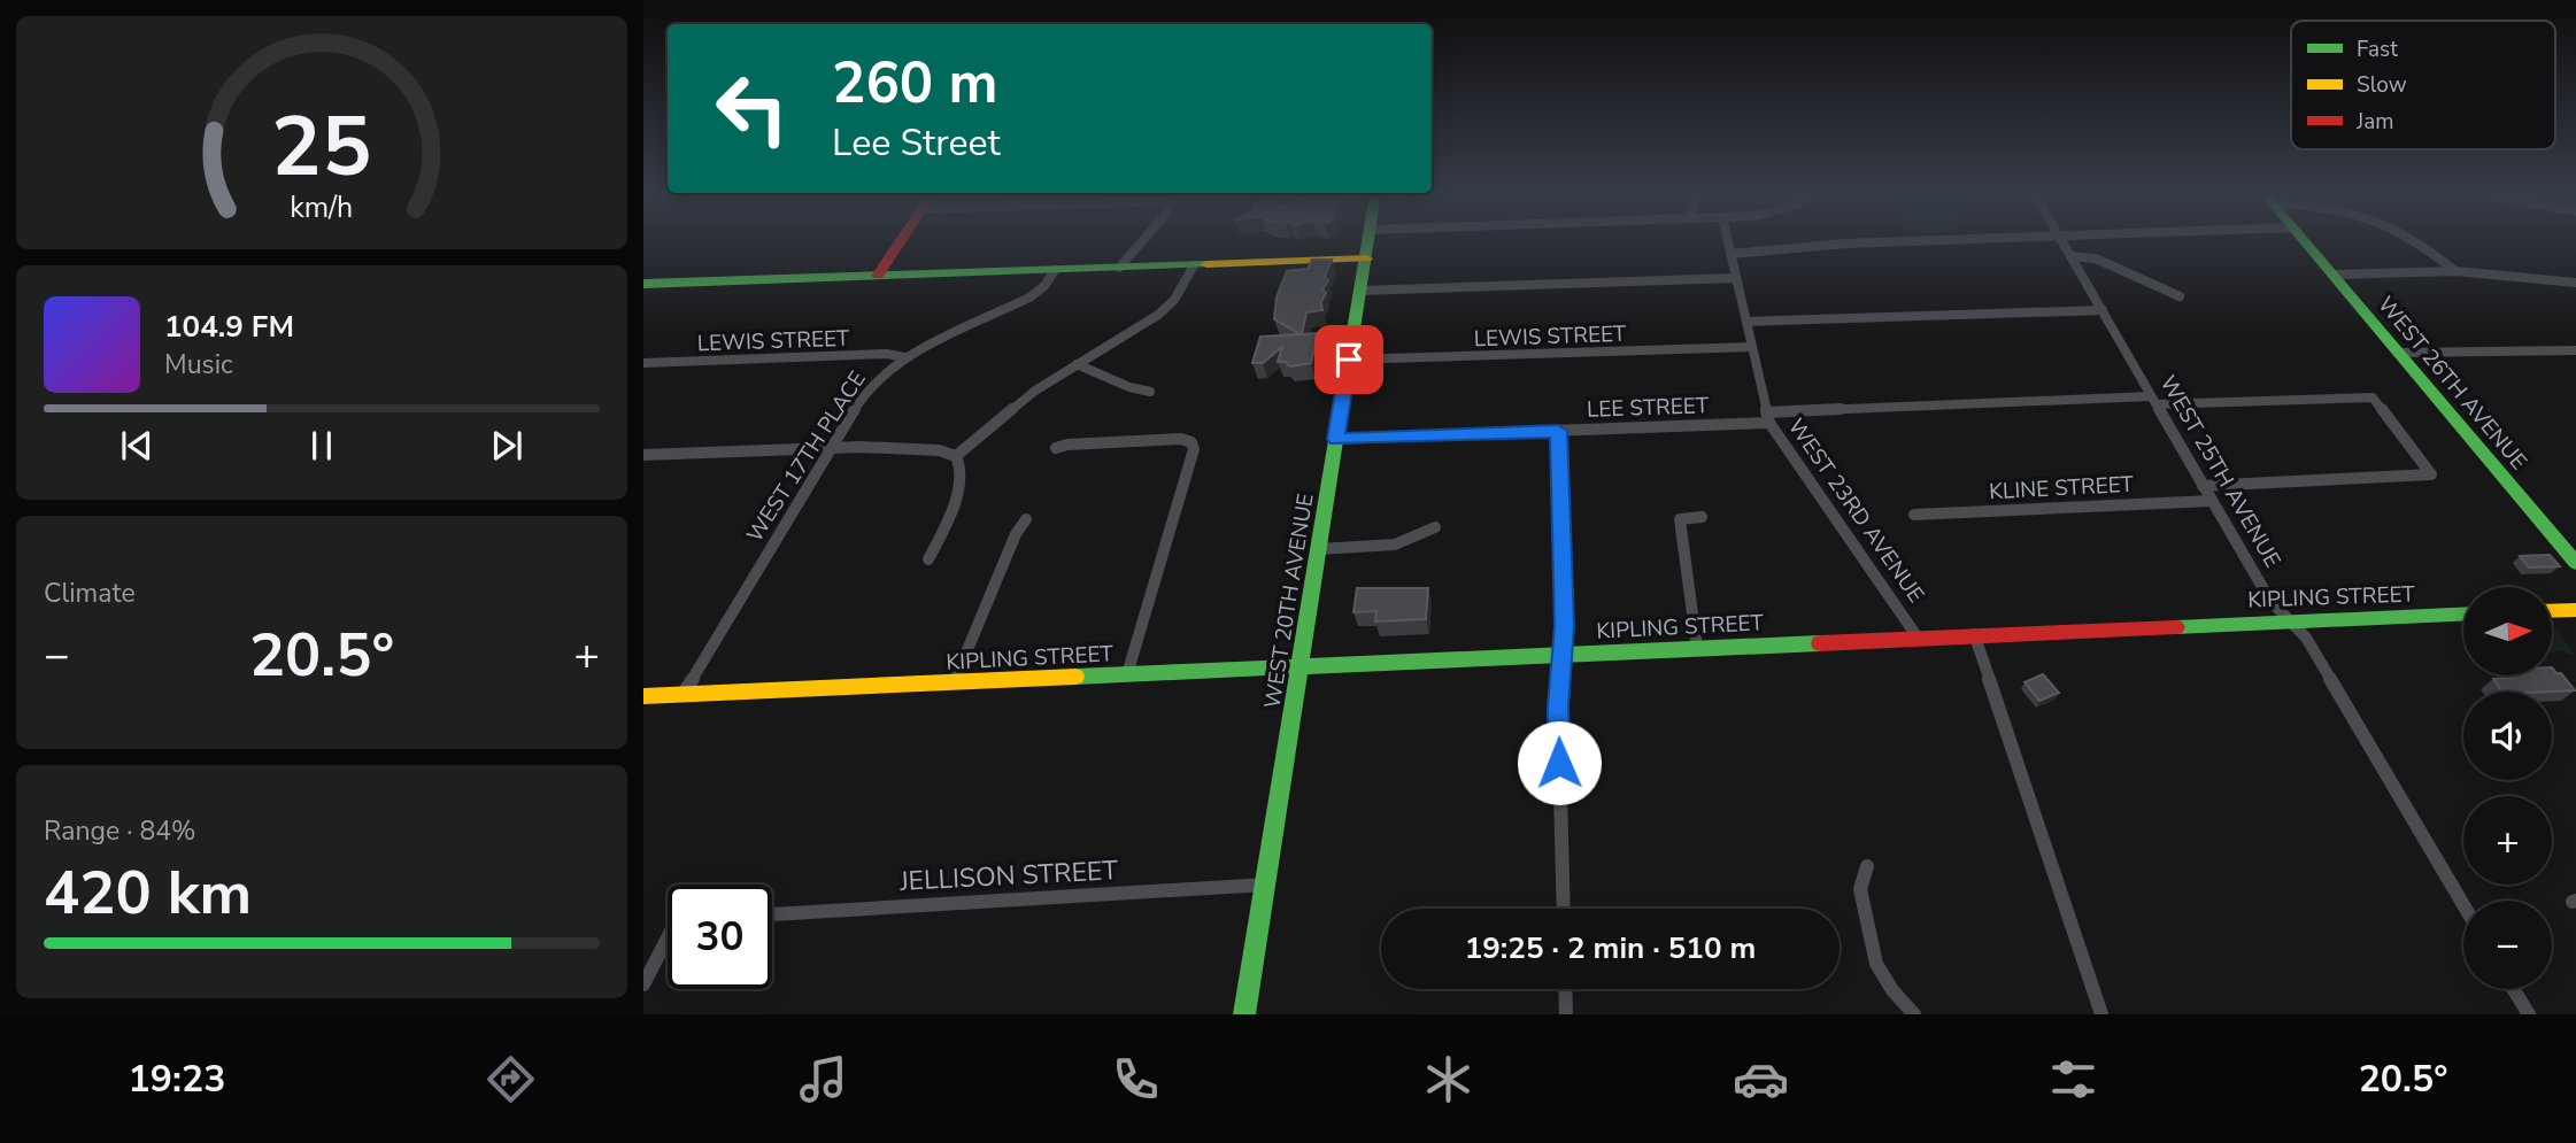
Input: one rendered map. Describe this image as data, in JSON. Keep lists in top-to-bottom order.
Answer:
{
  "streets": {
    "street": [
      "LEWIS STREET",
      "WEST 26TH AVENUE",
      "LEE STREET",
      "WEST 17TH PLACE",
      "WEST 25TH AVENUE",
      "KLINE STREET",
      "WEST 23RD AVENUE",
      "KIPLING STREET",
      "WEST 20TH AVENUE",
      "JELLISON STREET"
    ]
  },
  "crossings": [
    ["LEWIS STREET", "WEST 17TH PLACE"],
    ["LEWIS STREET", "WEST 23RD AVENUE"],
    ["LEWIS STREET", "WEST 20TH AVENUE"],
    ["LEE STREET", "WEST 25TH AVENUE"],
    ["LEE STREET", "WEST 23RD AVENUE"],
    ["LEE STREET", "WEST 20TH AVENUE"],
    ["WEST 17TH PLACE", "KIPLING STREET"],
    ["WEST 25TH AVENUE", "KLINE STREET"],
    ["WEST 25TH AVENUE", "KIPLING STREET"],
    ["WEST 23RD AVENUE", "KIPLING STREET"],
    ["KIPLING STREET", "WEST 20TH AVENUE"],
    ["WEST 20TH AVENUE", "JELLISON STREET"]
  ],
  "legend": ["Fast", "Slow", "Jam"],
  "north": "right",
  "page": {
    "turn": ["260 m", "Lee Street"],
    "song": ["104.9 FM", "Music"],
    "tile": [
      "Climate",
      ["Range · 84%", "420 km"]
    ],
    "map_buttons": ["+", "−"],
    "heat": ["−", "20.5°", "+"],
    "limit": "30",
    "trip": "19:25 · 2 min · 510 m",
    "tabs": ["19:23", "20.5°"],
    "gauge": ["25", "km/h"]
  }
}
